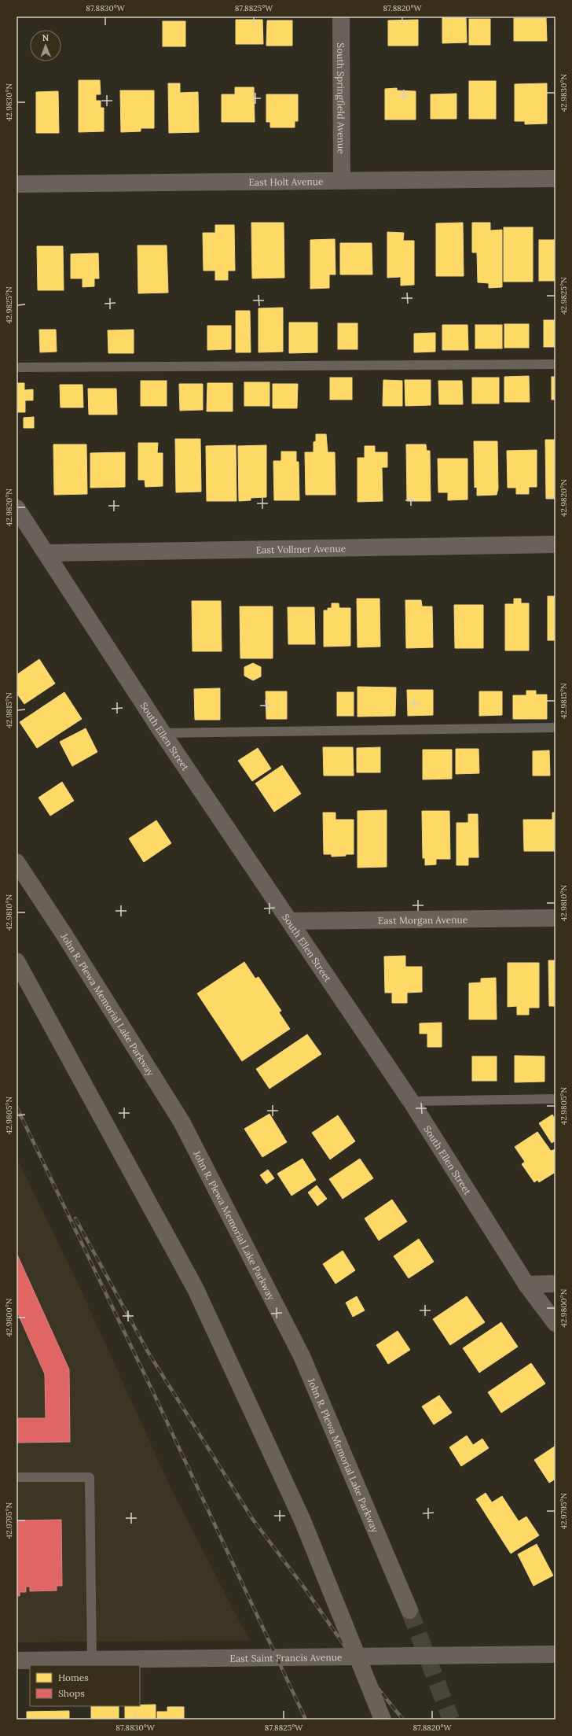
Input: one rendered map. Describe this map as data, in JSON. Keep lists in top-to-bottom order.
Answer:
{
  "streets": {
    "main road": ["John R. Plewa Memorial Lake Parkway"],
    "street": [
      "South Springfield Avenue",
      "East Holt Avenue",
      "East Vollmer Avenue",
      "South Ellen Street",
      "East Morgan Avenue",
      "East Saint Francis Avenue"
    ]
  },
  "crossings": [
    ["South Springfield Avenue", "East Holt Avenue"],
    ["East Vollmer Avenue", "South Ellen Street"],
    ["South Ellen Street", "East Morgan Avenue"]
  ],
  "legend": ["Homes", "Shops"],
  "north": "top",
  "coordinates": [
    "87.8830°W",
    "87.8825°W",
    "87.8820°W",
    "42.9830°N",
    "42.9825°N",
    "42.9820°N",
    "42.9815°N",
    "42.9810°N",
    "42.9805°N",
    "42.9800°N",
    "42.9795°N"
  ]
}
